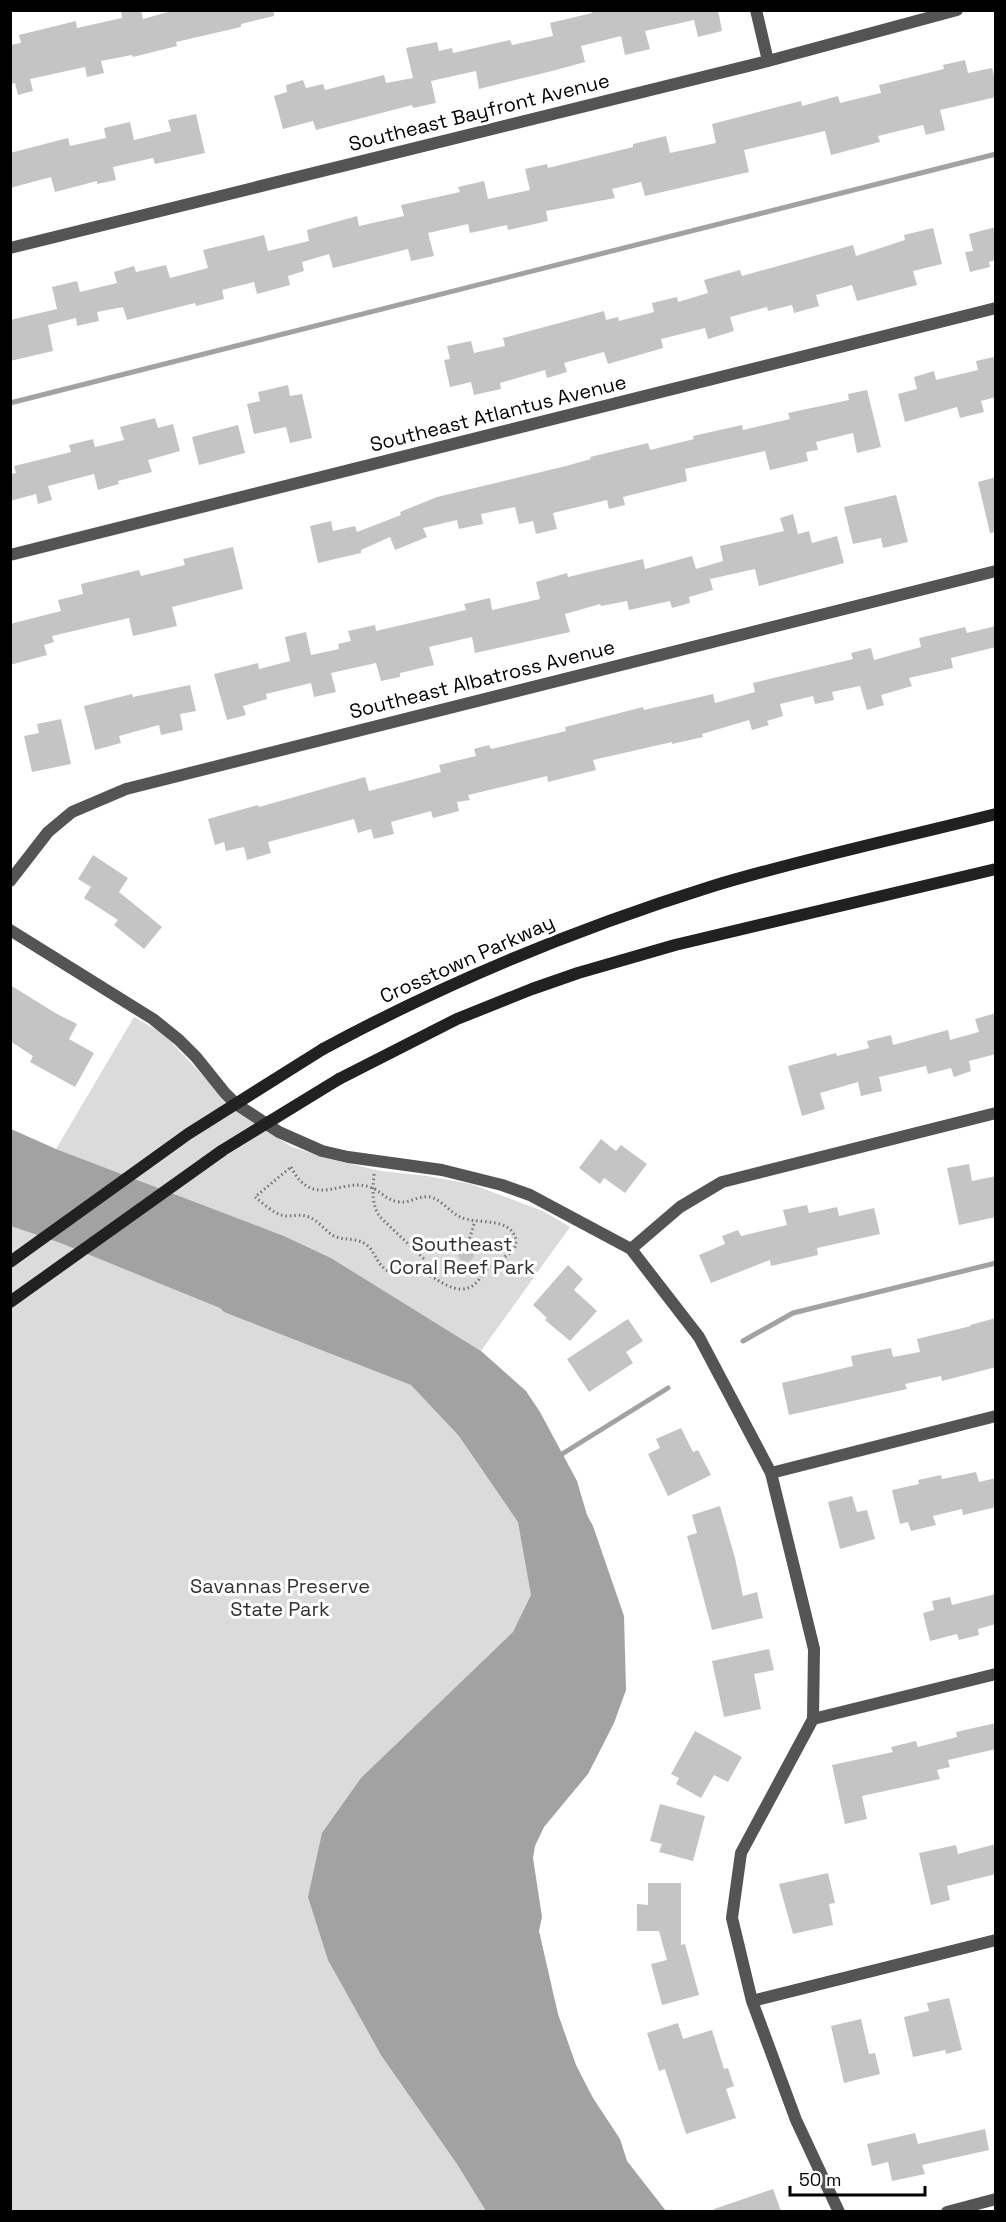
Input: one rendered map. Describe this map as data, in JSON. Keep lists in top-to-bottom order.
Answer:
{
  "streets": {
    "main road": ["Crosstown Parkway"],
    "street": ["Southeast Bayfront Avenue", "Southeast Atlantus Avenue", "Southeast Albatross Avenue"]
  },
  "parks": ["Southeast Coral Reef Park", "Savannas Preserve State Park"],
  "scale_bar": "50 m"
}
